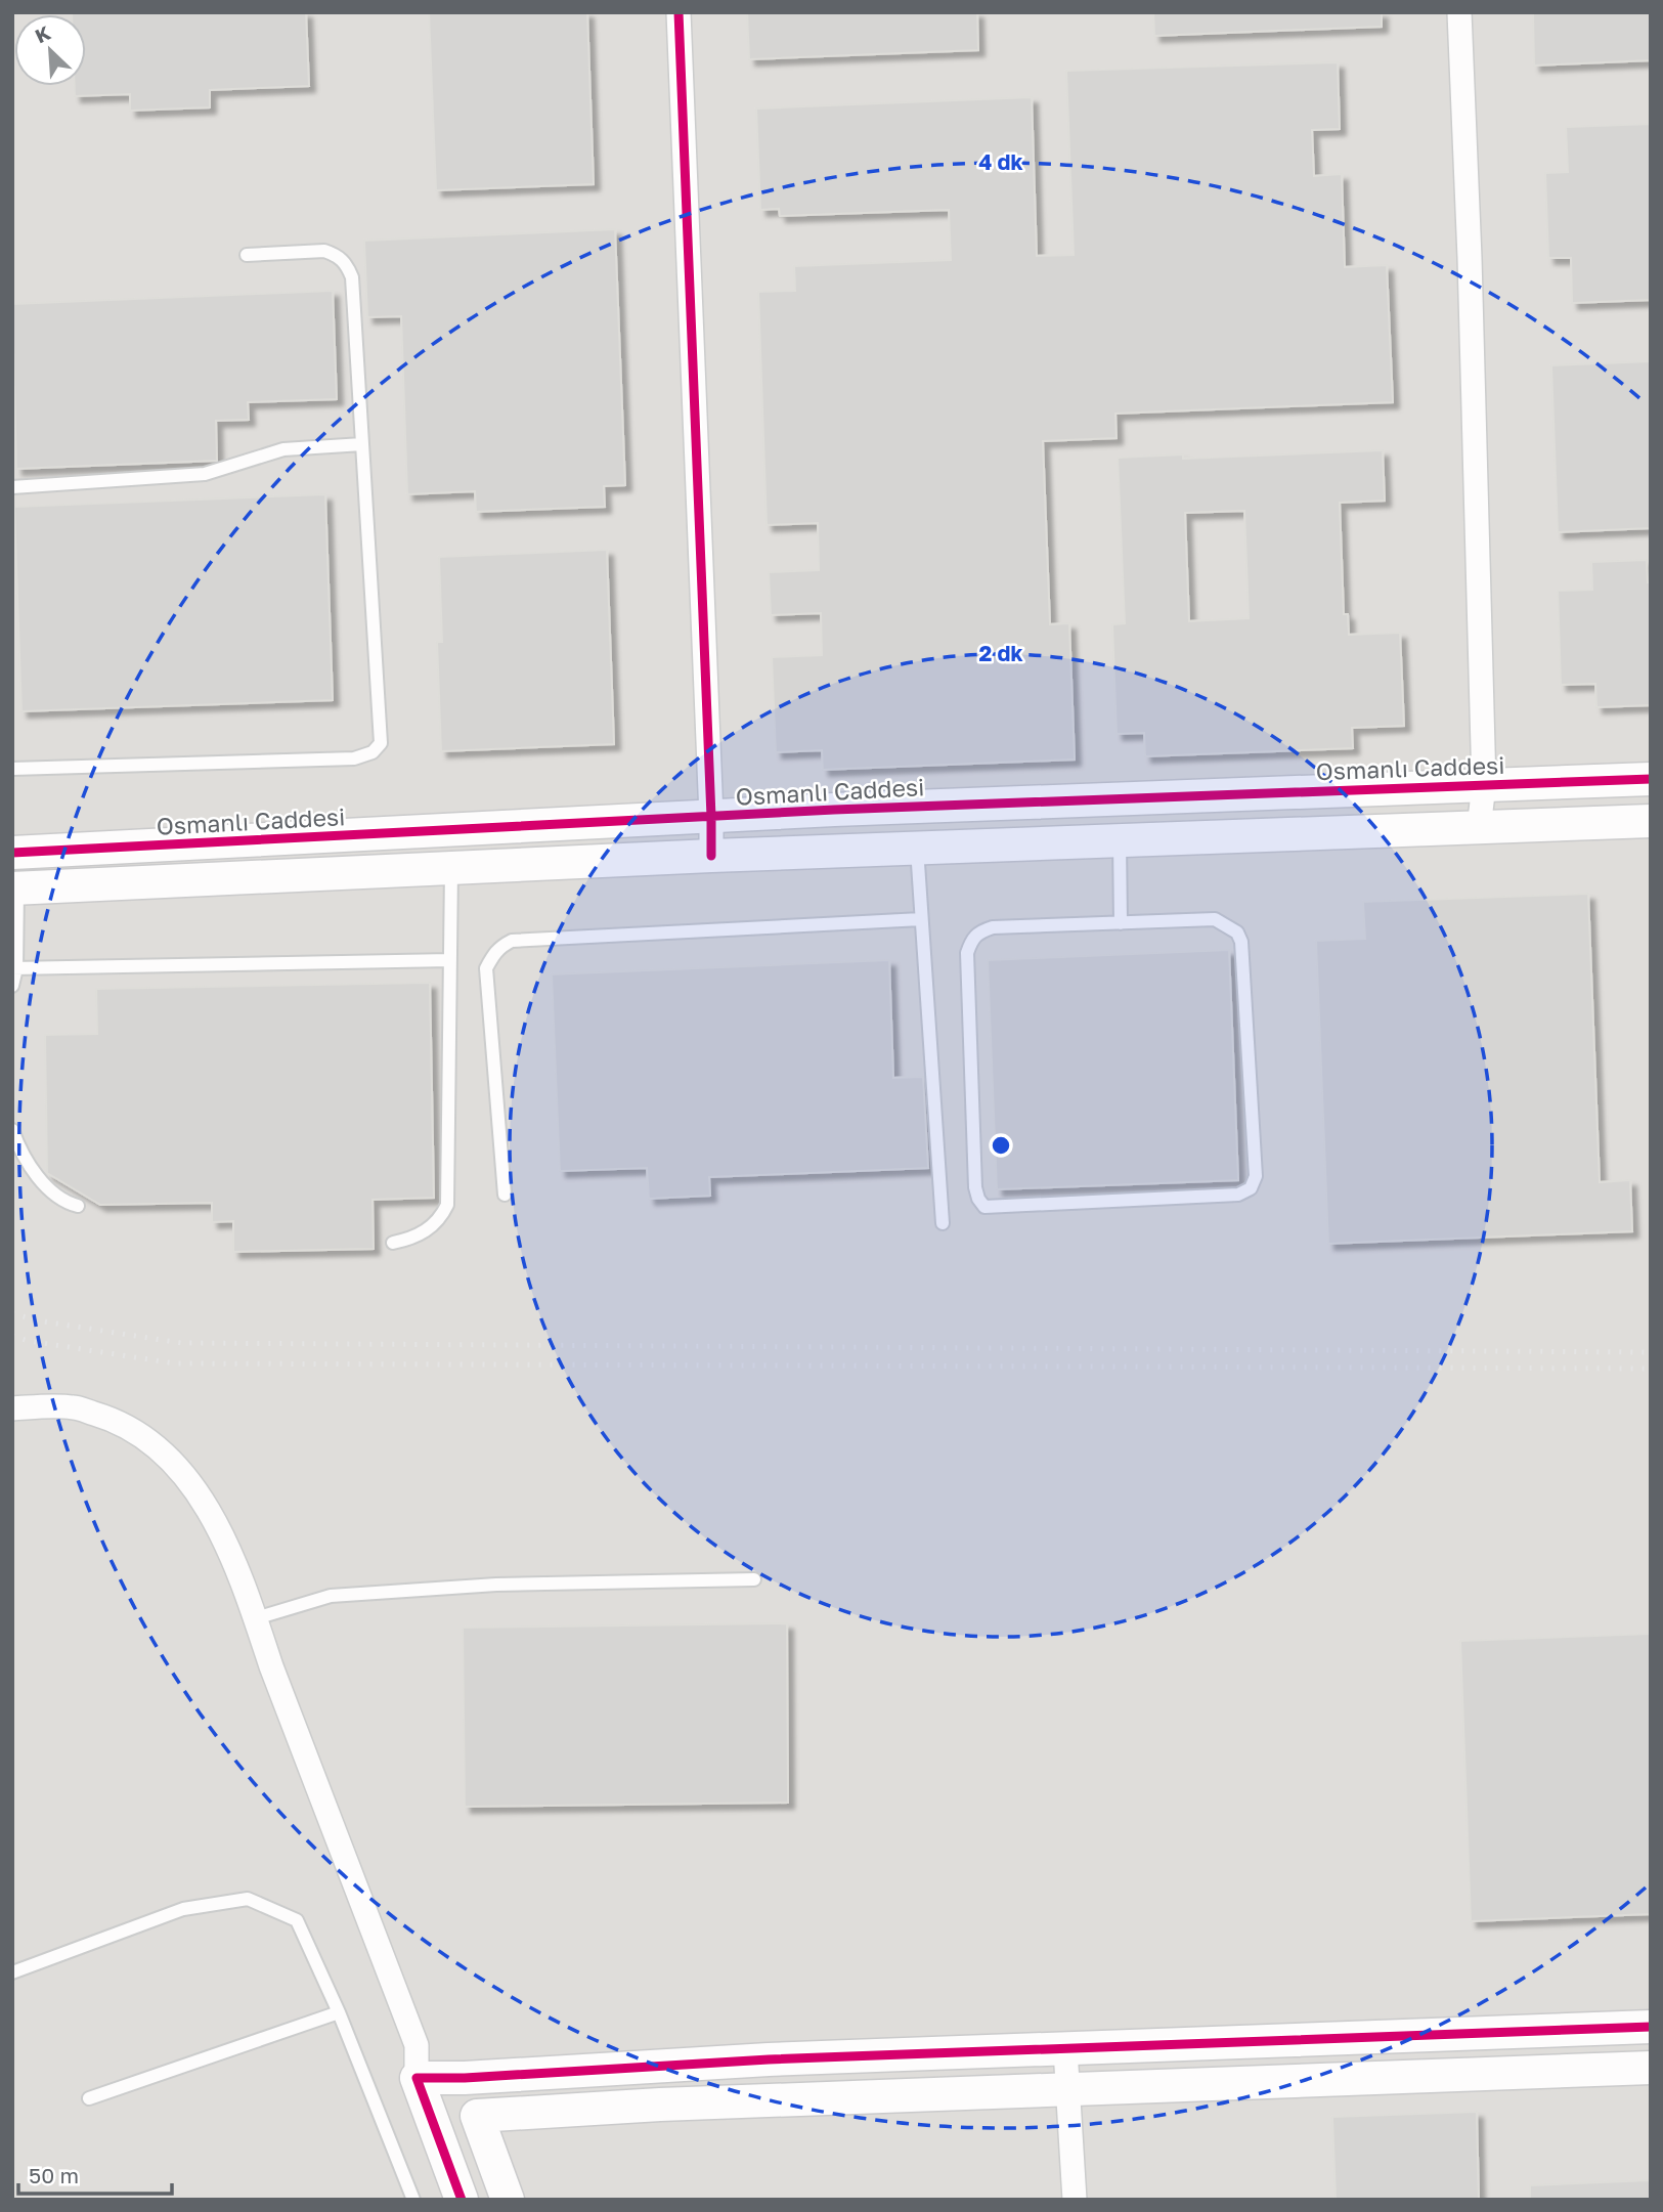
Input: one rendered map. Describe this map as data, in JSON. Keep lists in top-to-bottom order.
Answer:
{
  "streets": {
    "street": ["Osmanlı Caddesi"]
  },
  "scale_bar": "50 m",
  "north": "top left",
  "rings": ["4 dk", "2 dk"]
}
